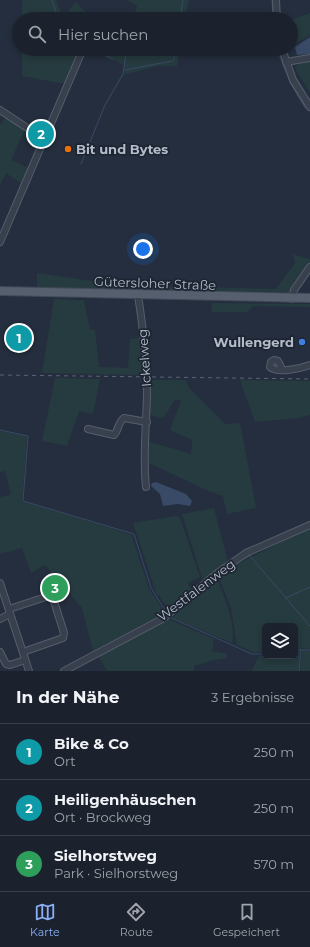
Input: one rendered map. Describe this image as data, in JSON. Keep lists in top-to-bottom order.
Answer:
{
  "streets": {
    "main road": ["Gütersloher Straße"],
    "street": ["Ickelweg", "Westfalenweg"]
  },
  "crossings": [
    ["Gütersloher Straße", "Ickelweg"]
  ],
  "places": ["Bit und Bytes", "Wullengerd"],
  "page": {
    "search": "Hier suchen",
    "pins": ["2", "1", "3"],
    "heading": ["In der Nähe", "3 Ergebnisse"],
    "list": [
      {
        "mark": "1",
        "name": "Bike & Co",
        "note": "Ort",
        "value": "250 m"
      },
      {
        "mark": "2",
        "name": "Heiligenhäuschen",
        "note": "Ort · Brockweg",
        "value": "250 m"
      },
      {
        "mark": "3",
        "name": "Sielhorstweg",
        "note": "Park · Sielhorstweg",
        "value": "570 m"
      }
    ],
    "nav": ["Karte", "Route", "Gespeichert"]
  }
}
